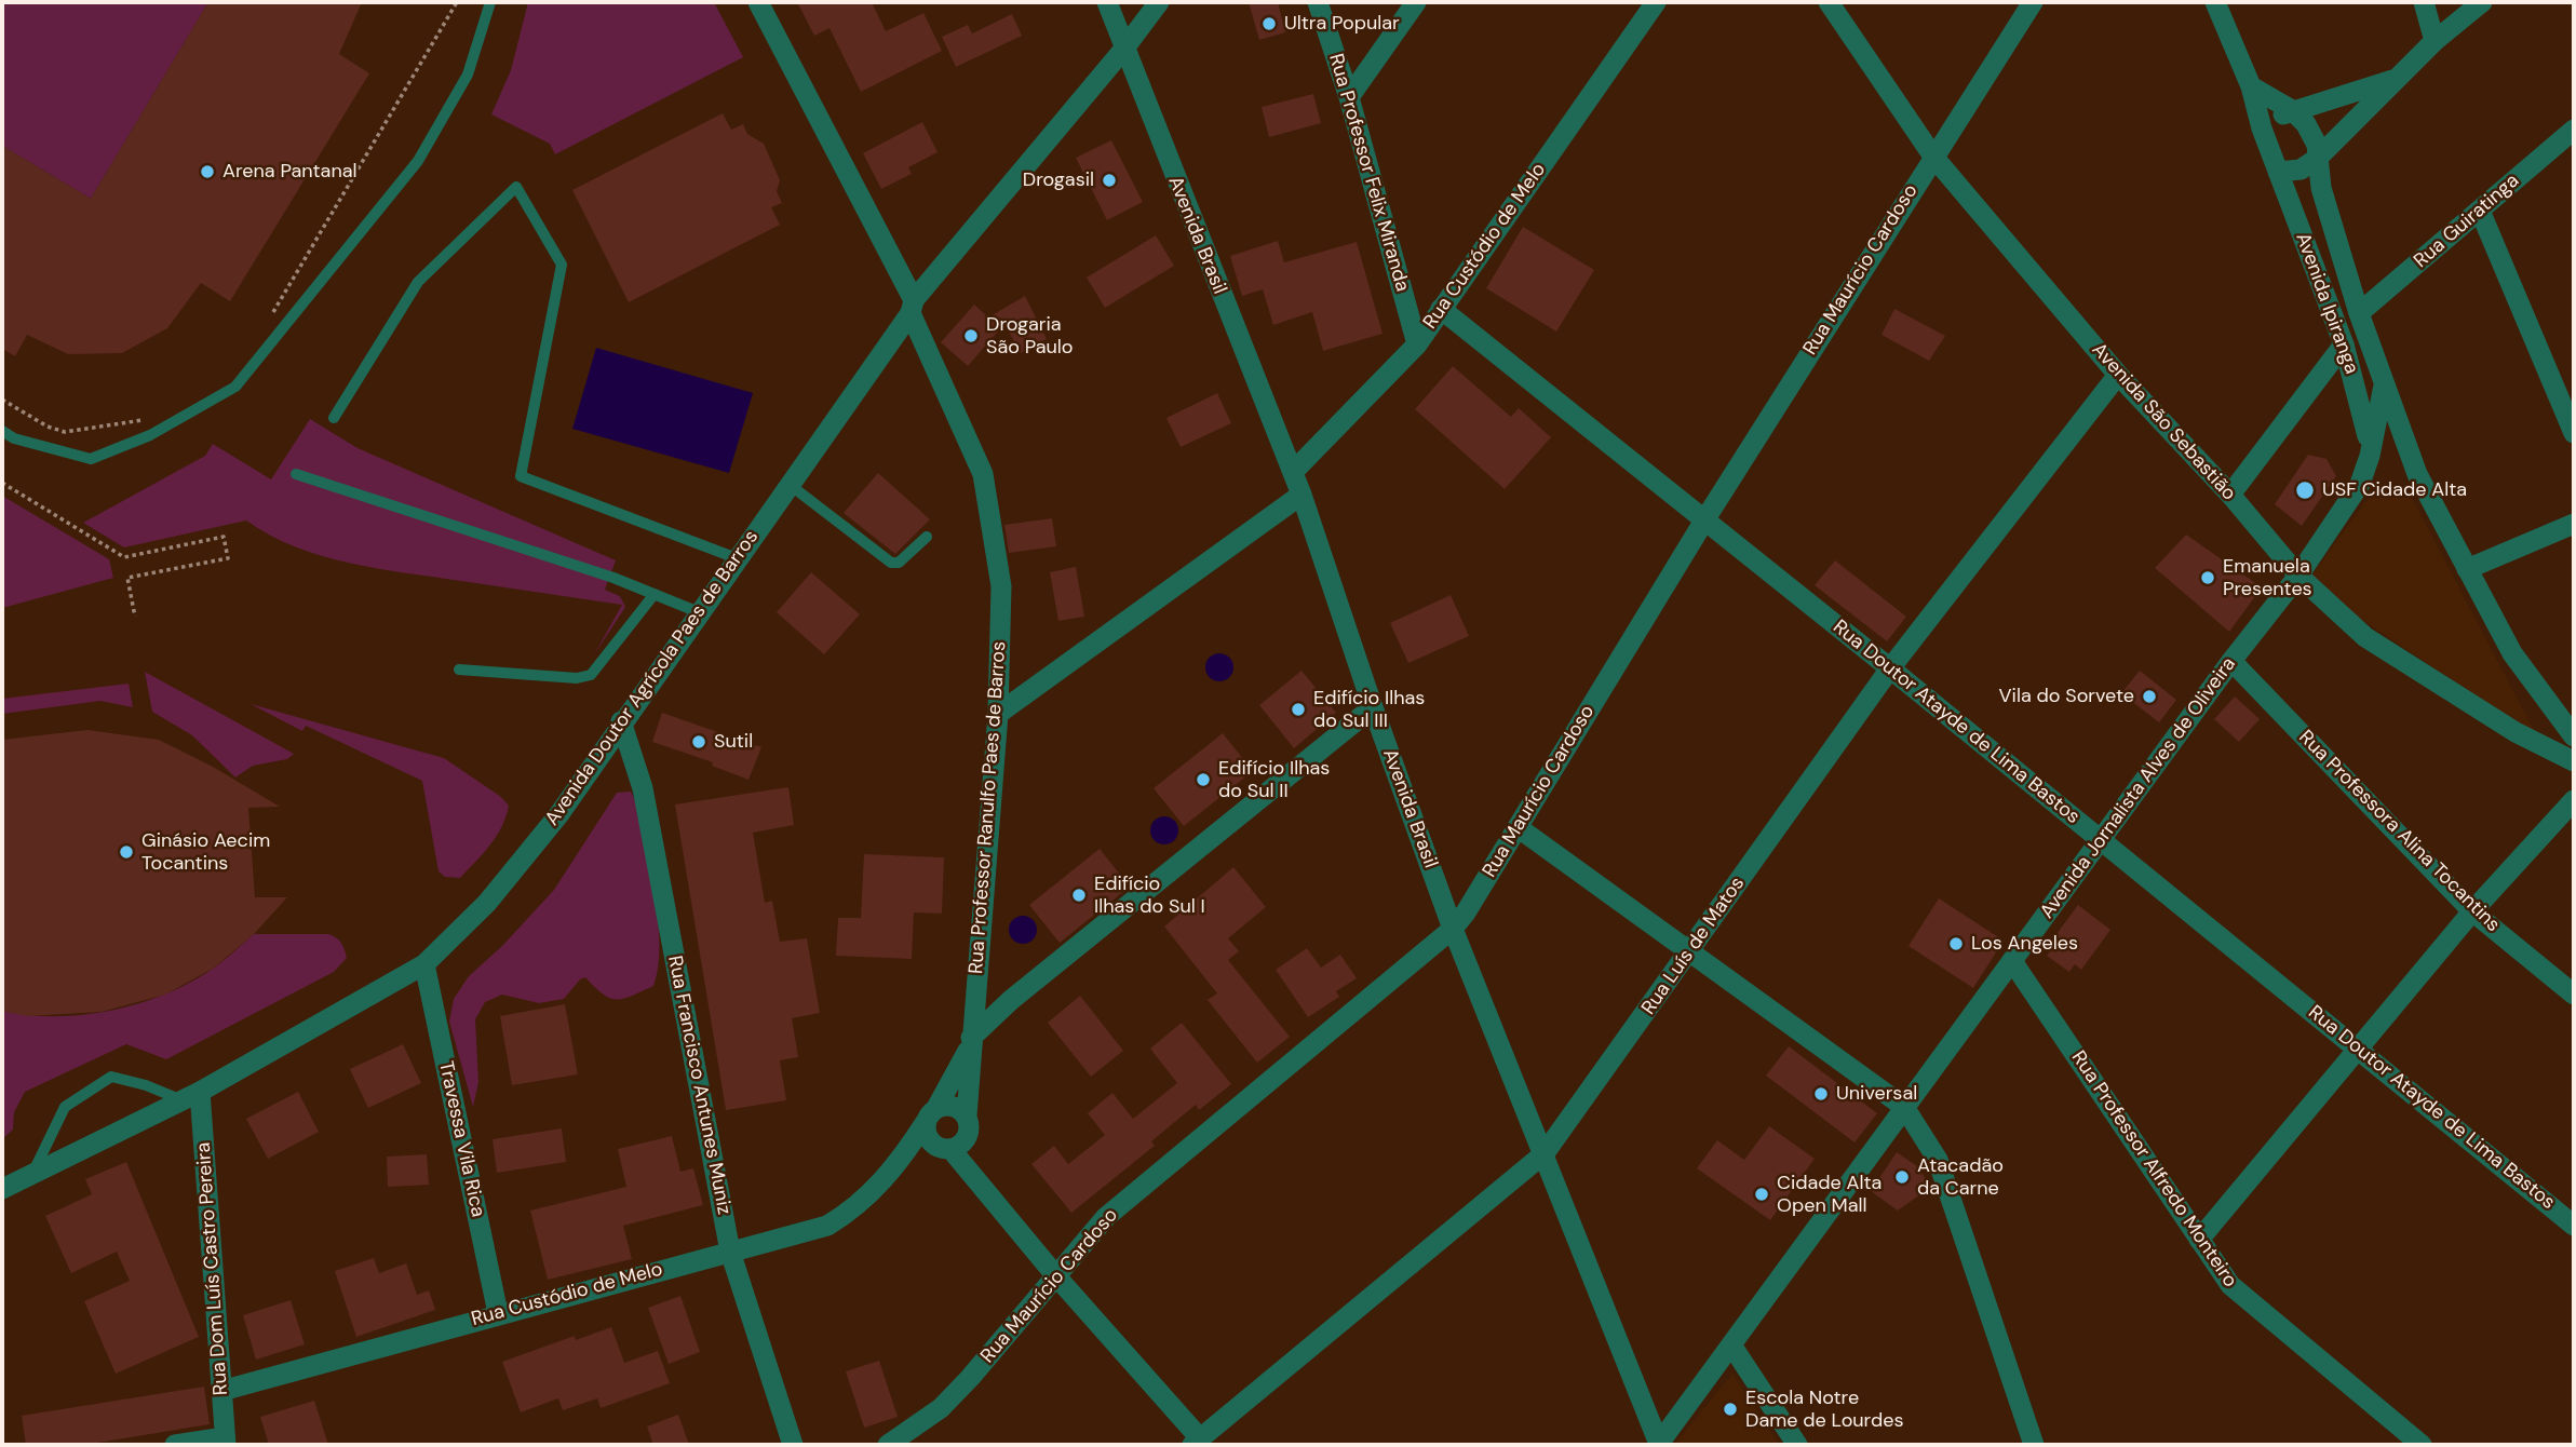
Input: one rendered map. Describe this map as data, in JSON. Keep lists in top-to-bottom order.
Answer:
{
  "streets": {
    "street": [
      "Rua Professor Felix Miranda",
      "Rua Guiratinga",
      "Avenida Brasil",
      "Rua Custódio de Melo",
      "Rua Maurício Cardoso",
      "Avenida Ipiranga",
      "Avenida São Sebastião",
      "Avenida Doutor Agrícola Paes de Barros",
      "Rua Doutor Atayde de Lima Bastos",
      "Avenida Jornalista Alves de Oliveira",
      "Rua Professor Ranulfo Paes de Barros",
      "Rua Professora Alina Tocantins",
      "Rua Luís de Matos",
      "Rua Francisco Antunes Muniz",
      "Travessa Vila Rica",
      "Rua Professor Alfredo Monteiro",
      "Rua Dom Luís Castro Pereira"
    ]
  },
  "crossings": [
    ["Rua Professor Felix Miranda", "Rua Custódio de Melo"],
    ["Rua Guiratinga", "Avenida Ipiranga"],
    ["Avenida Brasil", "Rua Custódio de Melo"],
    ["Avenida Brasil", "Rua Maurício Cardoso"],
    ["Avenida Brasil", "Avenida Doutor Agrícola Paes de Barros"],
    ["Avenida Brasil", "Avenida Jornalista Alves de Oliveira"],
    ["Avenida Brasil", "Rua Luís de Matos"],
    ["Rua Custódio de Melo", "Rua Doutor Atayde de Lima Bastos"],
    ["Rua Custódio de Melo", "Rua Professor Ranulfo Paes de Barros"],
    ["Rua Custódio de Melo", "Rua Francisco Antunes Muniz"],
    ["Rua Custódio de Melo", "Travessa Vila Rica"],
    ["Rua Custódio de Melo", "Rua Dom Luís Castro Pereira"],
    ["Rua Maurício Cardoso", "Avenida São Sebastião"],
    ["Rua Maurício Cardoso", "Rua Doutor Atayde de Lima Bastos"],
    ["Avenida Ipiranga", "Avenida Jornalista Alves de Oliveira"],
    ["Avenida São Sebastião", "Avenida Jornalista Alves de Oliveira"],
    ["Avenida São Sebastião", "Rua Luís de Matos"],
    ["Avenida Doutor Agrícola Paes de Barros", "Rua Professor Ranulfo Paes de Barros"],
    ["Avenida Doutor Agrícola Paes de Barros", "Rua Francisco Antunes Muniz"],
    ["Avenida Doutor Agrícola Paes de Barros", "Travessa Vila Rica"],
    ["Avenida Doutor Agrícola Paes de Barros", "Rua Dom Luís Castro Pereira"],
    ["Rua Doutor Atayde de Lima Bastos", "Avenida Jornalista Alves de Oliveira"],
    ["Rua Doutor Atayde de Lima Bastos", "Rua Luís de Matos"],
    ["Avenida Jornalista Alves de Oliveira", "Rua Professora Alina Tocantins"],
    ["Avenida Jornalista Alves de Oliveira", "Rua Professor Alfredo Monteiro"]
  ],
  "places": [
    "Ultra Popular",
    "Arena Pantanal",
    "Drogasil",
    "Drogaria São Paulo",
    "USF Cidade Alta",
    "Emanuela Presentes",
    "Vila do Sorvete",
    "Edifício Ilhas do Sul III",
    "Sutil",
    "Edifício Ilhas do Sul II",
    "Ginásio Aecim Tocantins",
    "Edifício Ilhas do Sul I",
    "Los Angeles",
    "Universal",
    "Atacadão da Carne",
    "Cidade Alta Open Mall",
    "Escola Notre Dame de Lourdes"
  ]
}
